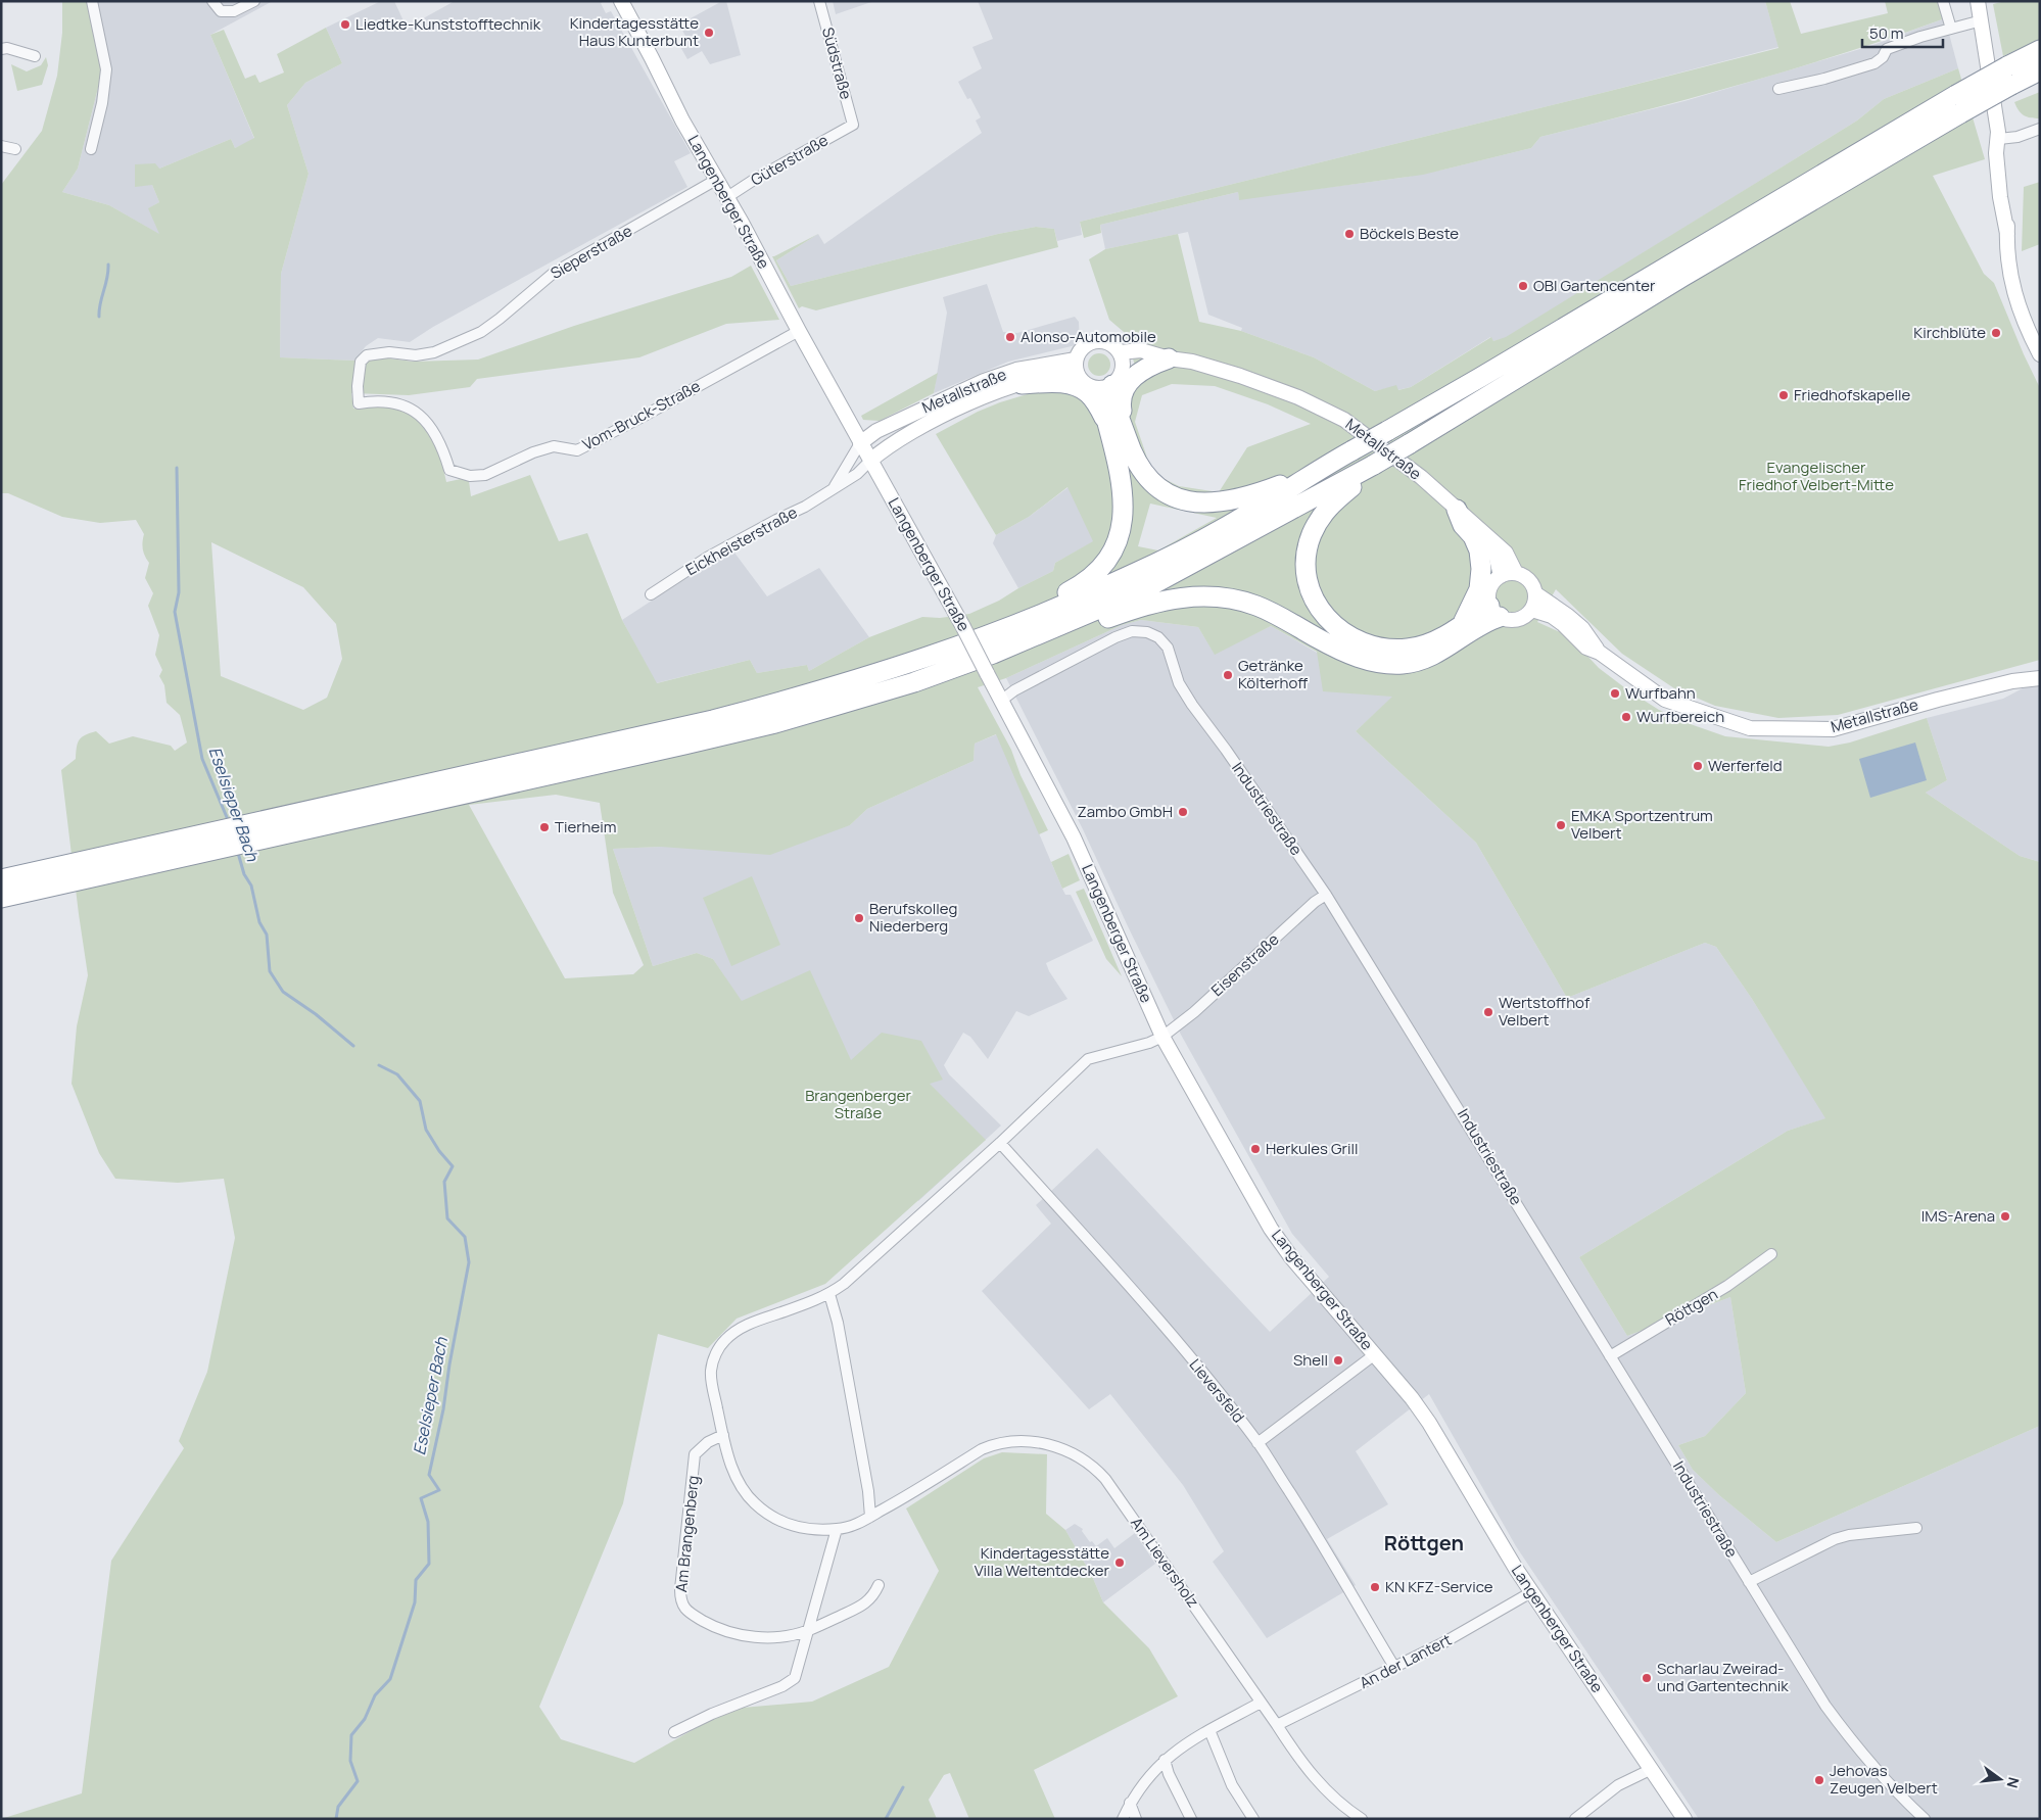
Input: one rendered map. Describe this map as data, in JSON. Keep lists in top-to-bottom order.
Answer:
{
  "streets": {
    "main road": ["Langenberger Straße", "Metallstraße"],
    "street": [
      "Südstraße",
      "Güterstraße",
      "Sieperstraße",
      "Vom-Bruck-Straße",
      "Eickheisterstraße",
      "Industriestraße",
      "Eisenstraße",
      "Röttgen",
      "Lieversfeld",
      "Am Brangenberg",
      "Am Lieversholz",
      "An der Lantert"
    ]
  },
  "crossings": [
    ["Südstraße", "Güterstraße"],
    ["Güterstraße", "Langenberger Straße"],
    ["Langenberger Straße", "Sieperstraße"],
    ["Langenberger Straße", "Metallstraße"],
    ["Langenberger Straße", "Vom-Bruck-Straße"],
    ["Langenberger Straße", "Eickheisterstraße"],
    ["Langenberger Straße", "Industriestraße"],
    ["Langenberger Straße", "Eisenstraße"],
    ["Langenberger Straße", "An der Lantert"],
    ["Sieperstraße", "Vom-Bruck-Straße"],
    ["Metallstraße", "Eickheisterstraße"],
    ["Industriestraße", "Eisenstraße"],
    ["Industriestraße", "Röttgen"],
    ["Lieversfeld", "An der Lantert"],
    ["Am Lieversholz", "An der Lantert"]
  ],
  "districts": ["Röttgen"],
  "water": ["Eselsieper Bach"],
  "parks": ["Evangelischer Friedhof Velbert-Mitte", "Brangenberger Straße"],
  "places": [
    "Liedtke-Kunststofftechnik",
    "Kindertagesstätte Haus Kunterbunt",
    "Böckels Beste",
    "OBI Gartencenter",
    "Kirchblüte",
    "Alonso-Automobile",
    "Friedhofskapelle",
    "Getränke Költerhoff",
    "Wurfbahn",
    "Wurfbereich",
    "Werferfeld",
    "Zambo GmbH",
    "EMKA Sportzentrum Velbert",
    "Tierheim",
    "Berufskolleg Niederberg",
    "Wertstoffhof Velbert",
    "Herkules Grill",
    "IMS-Arena",
    "Shell",
    "Kindertagesstätte Villa Weltentdecker",
    "KN KFZ-Service",
    "Scharlau Zweirad- und Gartentechnik",
    "Jehovas Zeugen Velbert"
  ],
  "scale_bar": "50 m",
  "north": "right"
}
